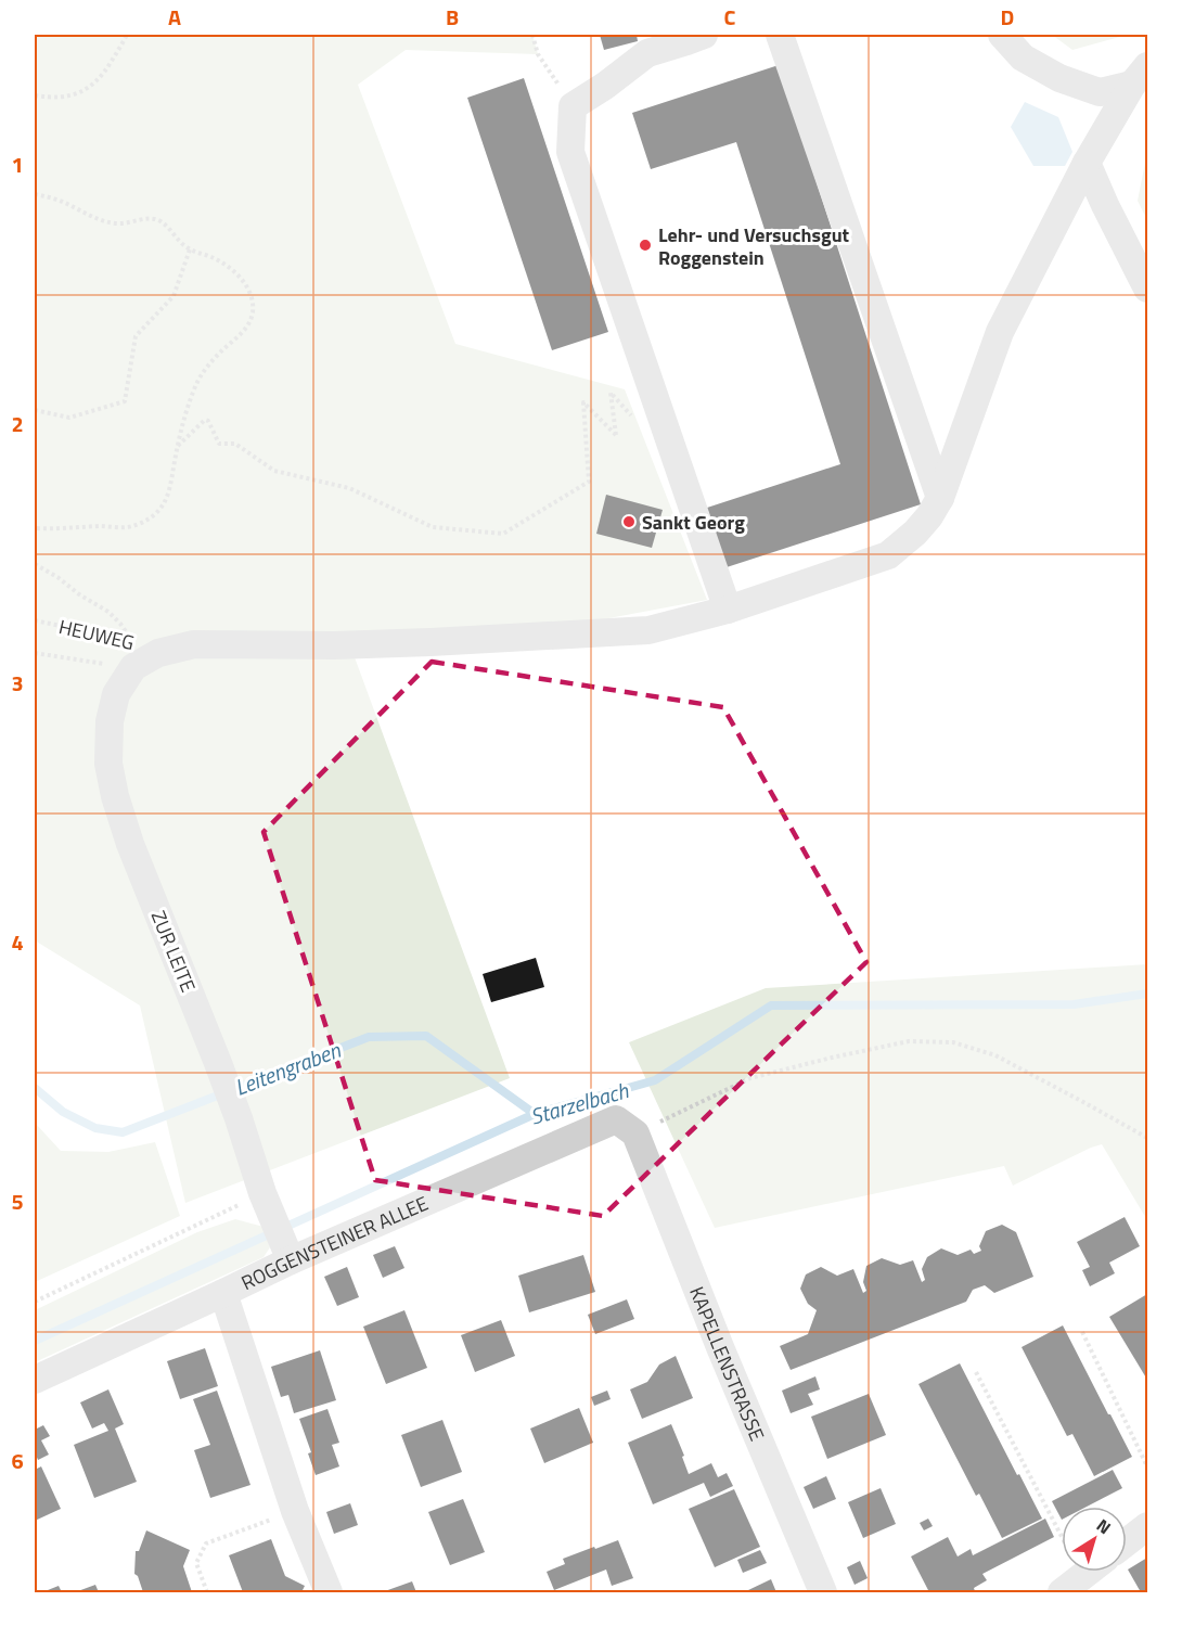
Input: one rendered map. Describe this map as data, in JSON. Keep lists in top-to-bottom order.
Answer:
{
  "streets": {
    "street": ["ZUR LEITE", "ROGGENSTEINER ALLEE", "KAPELLENSTRASSE"],
    "path": ["HEUWEG"]
  },
  "crossings": [
    ["HEUWEG", "ZUR LEITE"],
    ["ZUR LEITE", "ROGGENSTEINER ALLEE"],
    ["ROGGENSTEINER ALLEE", "KAPELLENSTRASSE"]
  ],
  "water": ["Leitengraben", "Starzelbach"],
  "places": ["Lehr- und Versuchsgut Roggenstein", "Sankt Georg"],
  "north": "top right",
  "grid": {
    "columns": [
      "A",
      "B",
      "C",
      "D"
    ],
    "rows": [
      "1",
      "2",
      "3",
      "4",
      "5",
      "6"
    ]
  }
}
